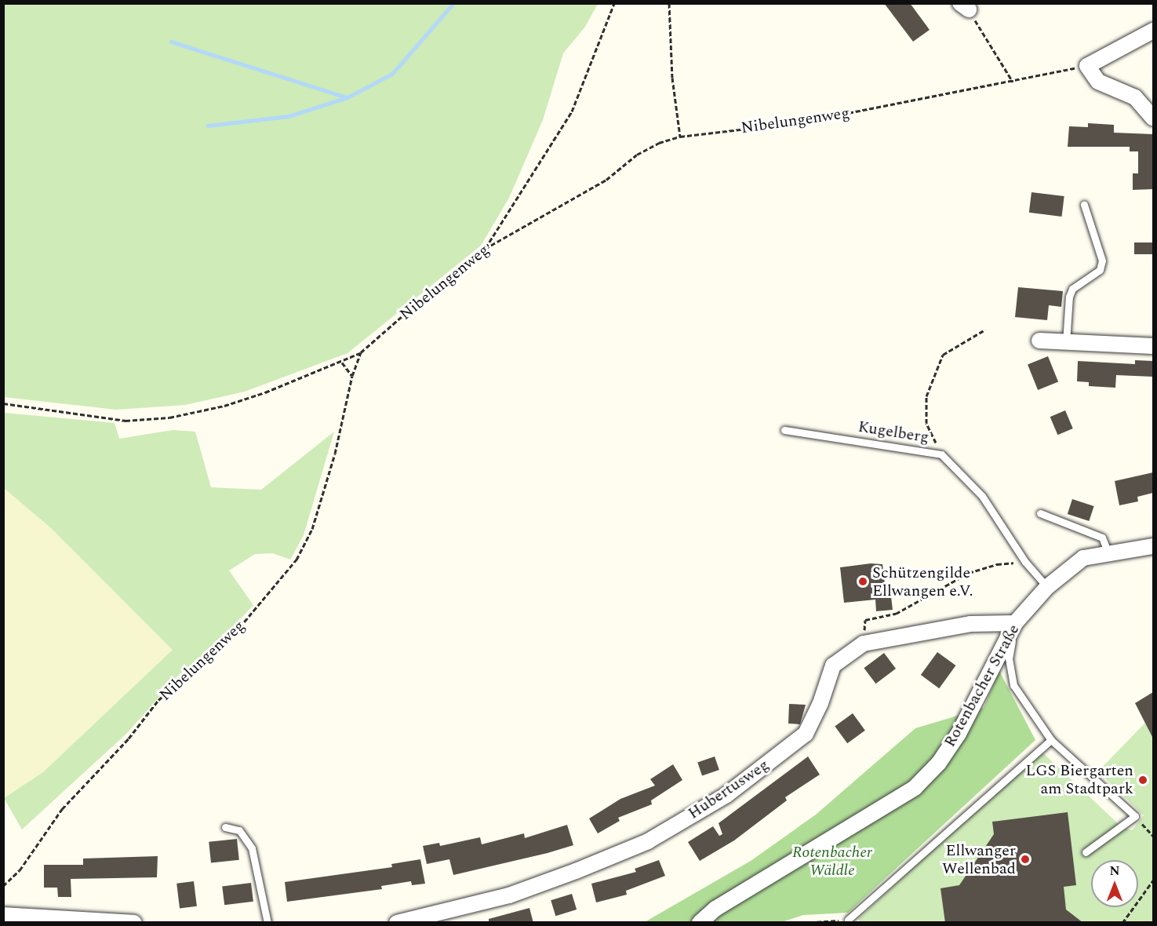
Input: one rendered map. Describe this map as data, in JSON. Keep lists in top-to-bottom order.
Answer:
{
  "streets": {
    "street": ["Rotenbacher Straße", "Hubertusweg"],
    "lane": ["Kugelberg"],
    "path": ["Nibelungenweg"]
  },
  "crossings": [
    ["Kugelberg", "Rotenbacher Straße"],
    ["Rotenbacher Straße", "Hubertusweg"]
  ],
  "parks": ["Rotenbacher Wäldle"],
  "places": ["Schützengilde Ellwangen e.V.", "LGS Biergarten am Stadtpark", "Ellwanger Wellenbad"],
  "north": "top"
}
